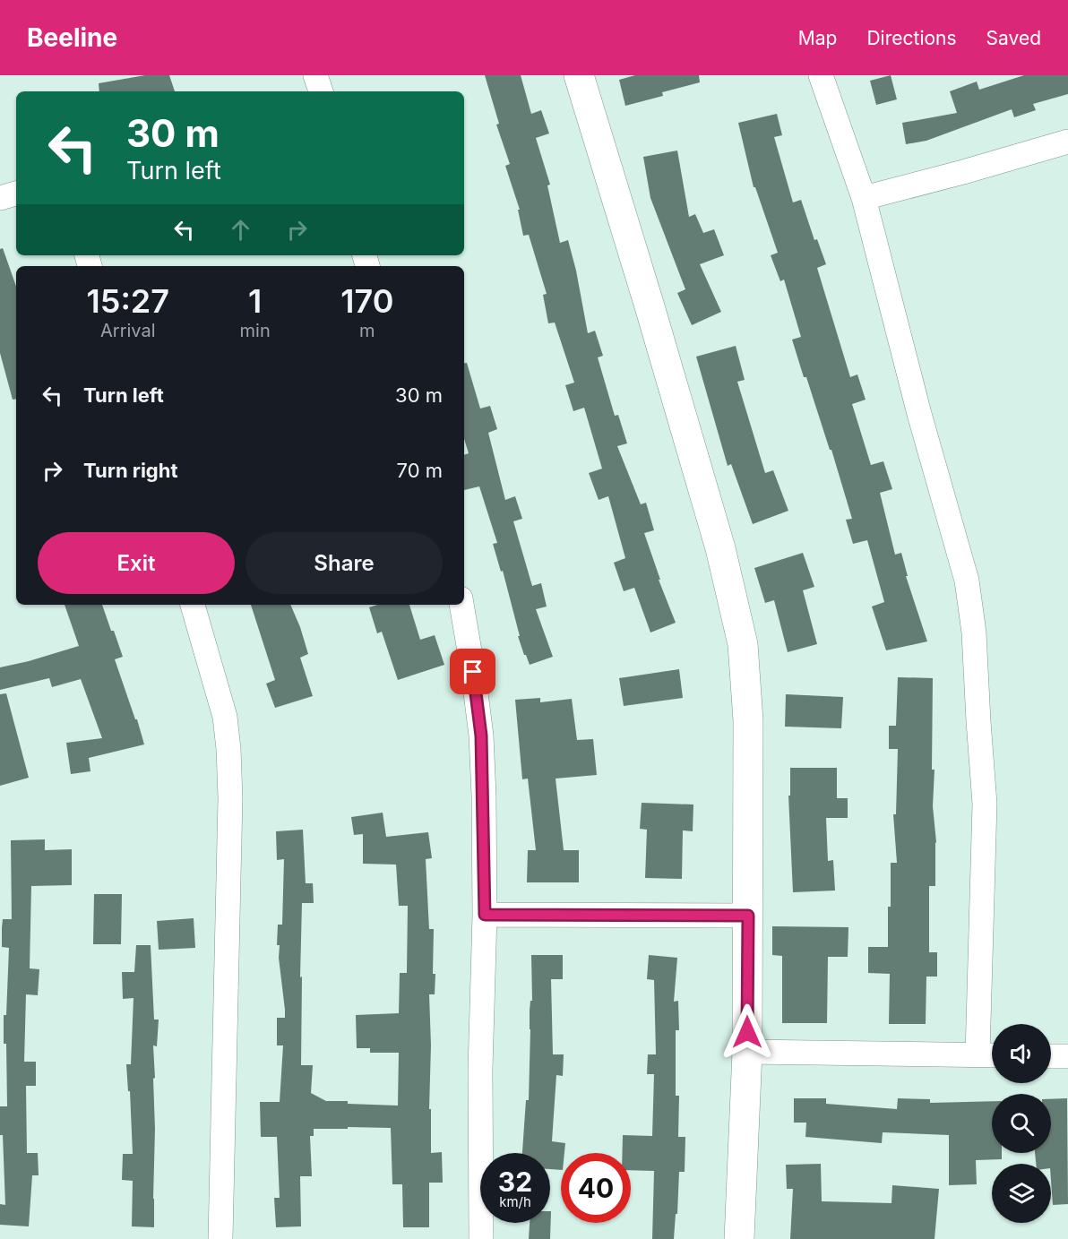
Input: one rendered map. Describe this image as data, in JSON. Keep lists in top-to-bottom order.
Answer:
{
  "page": {
    "header": "Beeline",
    "nav": ["Map", "Directions", "Saved"],
    "turn": ["30 m", "Turn left"],
    "eta": [
      "15:27",
      "Arrival",
      "1",
      "min",
      "170",
      "m"
    ],
    "list": [
      {
        "name": "Turn left",
        "value": "30 m"
      },
      {
        "name": "Turn right",
        "value": "70 m"
      }
    ],
    "buttons": ["Exit", "Share"],
    "speed": "32 km/h",
    "limit": "40"
  }
}
